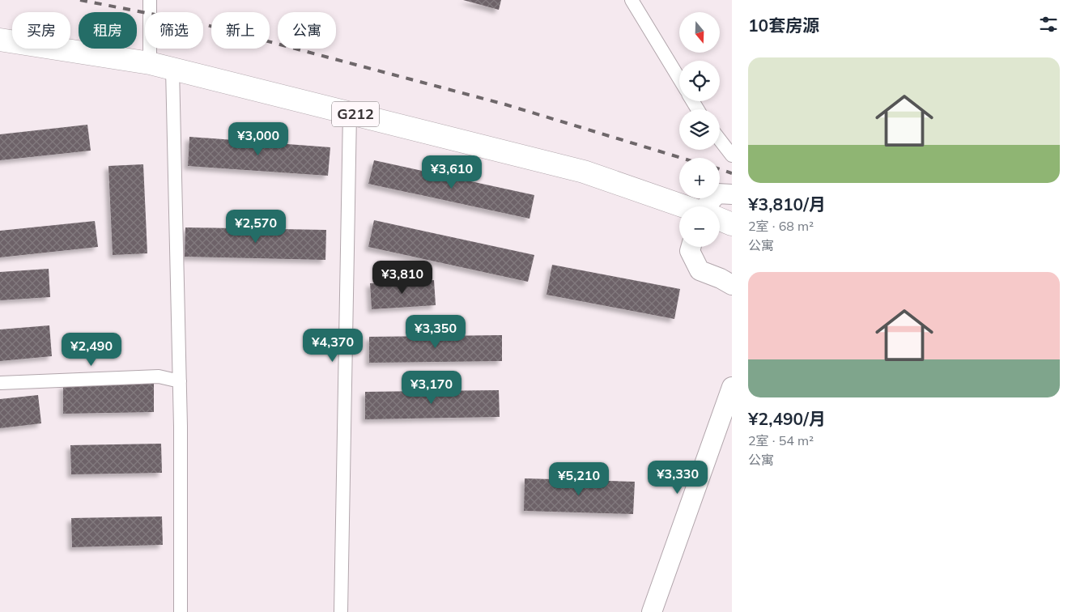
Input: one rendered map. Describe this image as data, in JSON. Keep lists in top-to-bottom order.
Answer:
{
  "streets": {
    "highway": ["G212"]
  },
  "north": "bottom",
  "page": {
    "heading": "10套房源",
    "map_buttons": ["+", "−"],
    "chip": [
      "买房",
      "租房",
      "筛选",
      "新上",
      "公寓"
    ],
    "list": [
      {
        "name": "¥3,810/月",
        "note": "2室 · 68 m² · 公寓"
      },
      {
        "name": "¥2,490/月",
        "note": "2室 · 54 m² · 公寓"
      }
    ],
    "price": [
      "¥3,000",
      "¥3,610",
      "¥2,570",
      "¥3,810",
      "¥3,350",
      "¥4,370",
      "¥2,490",
      "¥3,170",
      "¥3,330",
      "¥5,210"
    ]
  }
}
